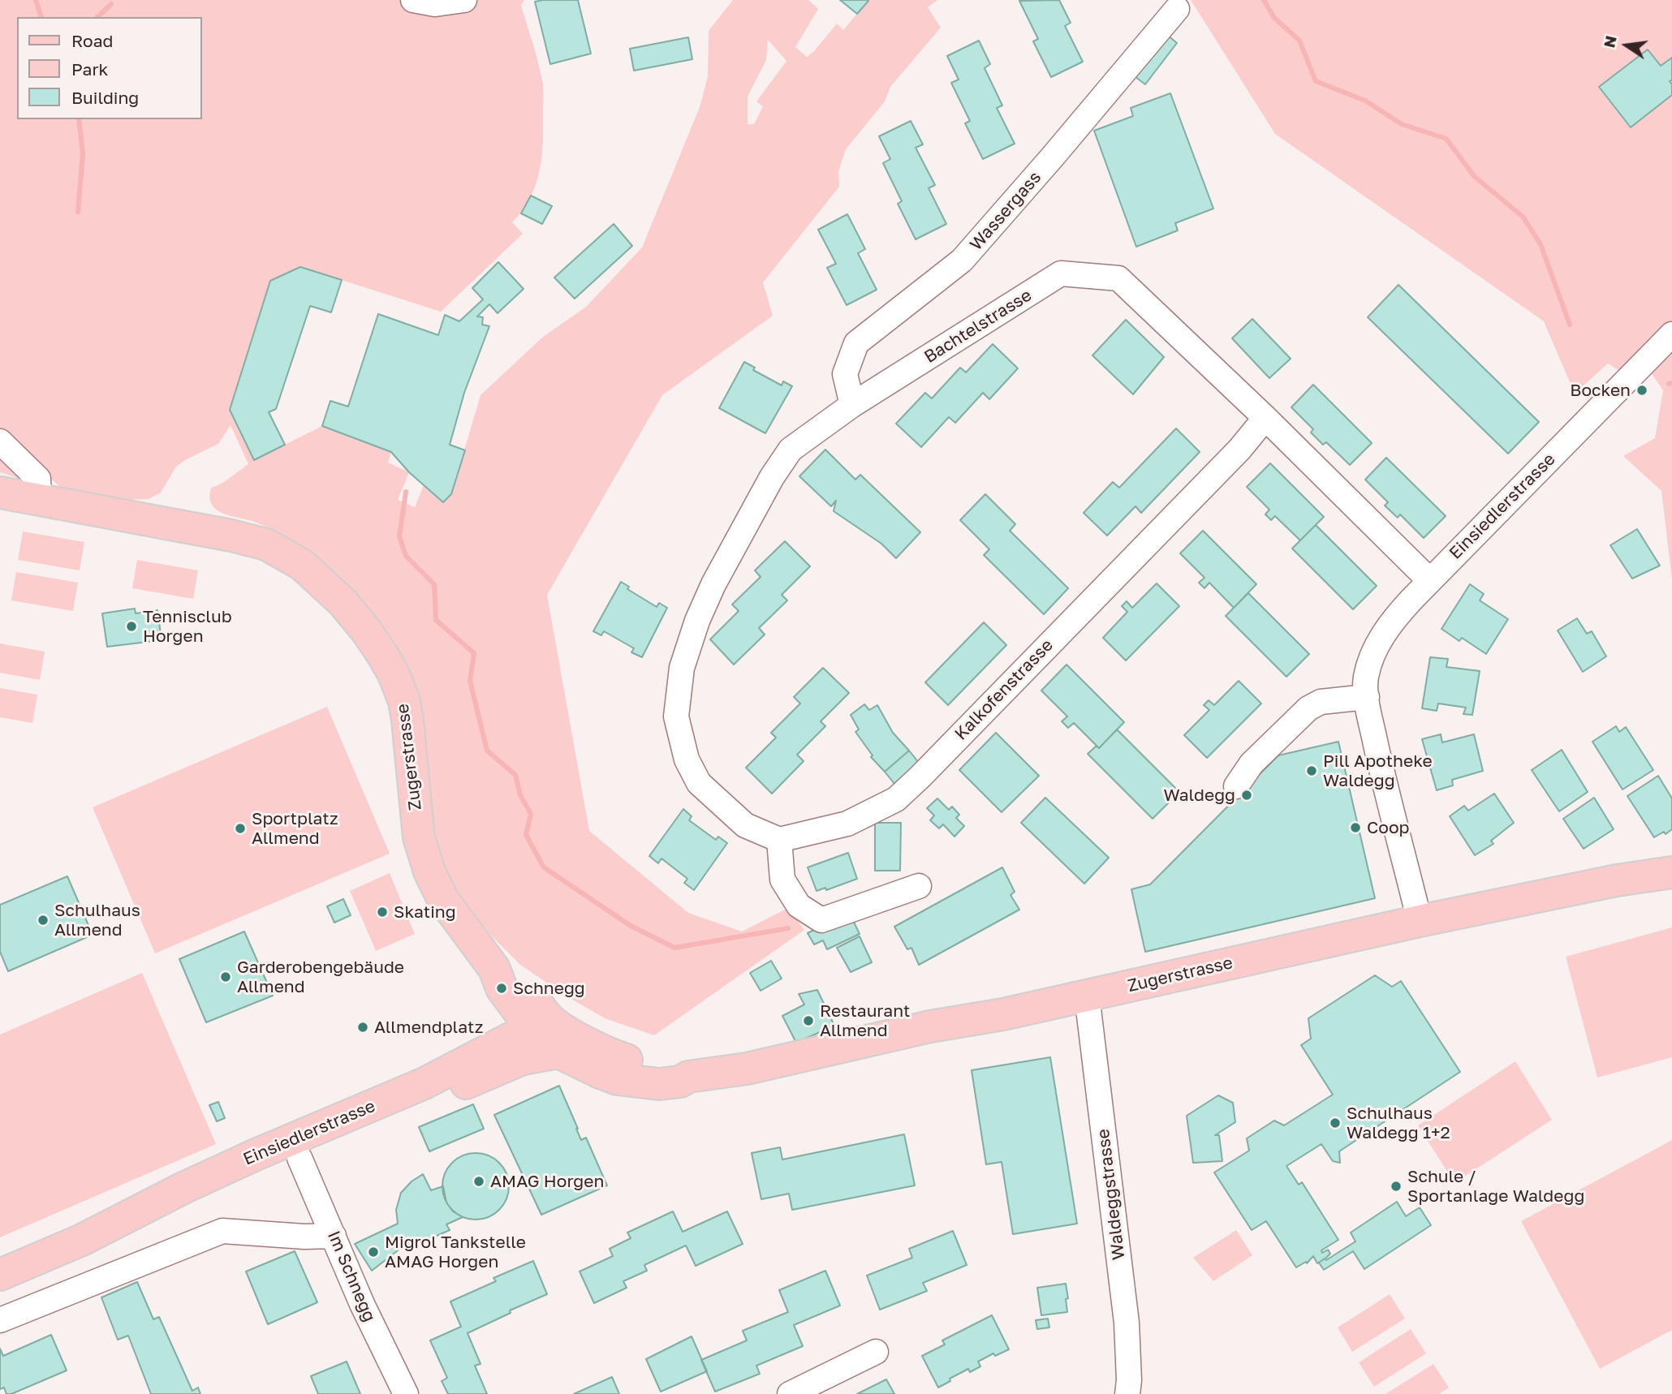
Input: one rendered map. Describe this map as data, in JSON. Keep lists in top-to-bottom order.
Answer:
{
  "streets": {
    "main road": ["Einsiedlerstrasse", "Zugerstrasse"],
    "street": [
      "Wassergass",
      "Bachtelstrasse",
      "Kalkofenstrasse",
      "Waldeggstrasse",
      "Im Schnegg"
    ]
  },
  "crossings": [
    ["Wassergass", "Bachtelstrasse"],
    ["Bachtelstrasse", "Einsiedlerstrasse"],
    ["Bachtelstrasse", "Kalkofenstrasse"],
    ["Einsiedlerstrasse", "Zugerstrasse"],
    ["Einsiedlerstrasse", "Im Schnegg"],
    ["Zugerstrasse", "Waldeggstrasse"]
  ],
  "places": [
    "Bocken",
    "Tennisclub Horgen",
    "Pill Apotheke Waldegg",
    "Waldegg",
    "Coop",
    "Sportplatz Allmend",
    "Skating",
    "Schulhaus Allmend",
    "Garderobengebäude Allmend",
    "Schnegg",
    "Restaurant Allmend",
    "Allmendplatz",
    "Schulhaus Waldegg 1+2",
    "AMAG Horgen",
    "Schule / Sportanlage Waldegg",
    "Migrol Tankstelle AMAG Horgen"
  ],
  "legend": ["Road", "Park", "Building"],
  "north": "left"
}
